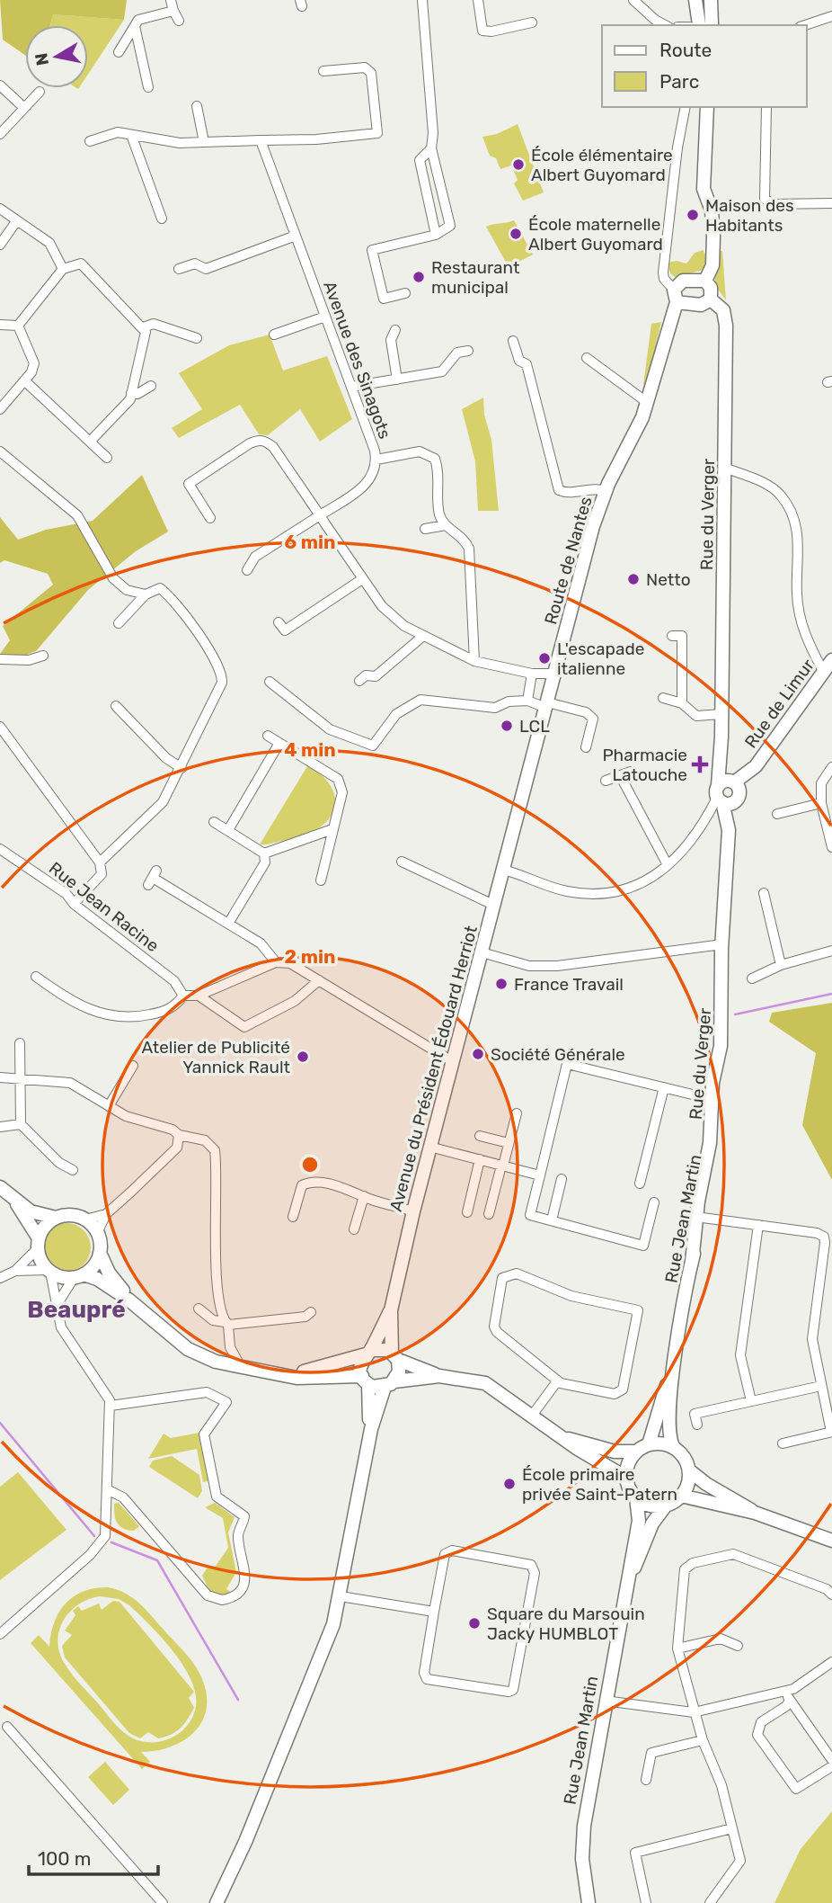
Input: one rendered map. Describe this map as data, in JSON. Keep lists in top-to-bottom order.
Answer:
{
  "streets": {
    "main road": [
      "Rue du Verger",
      "Route de Nantes",
      "Rue de Limur",
      "Avenue du Président Édouard Herriot",
      "Rue Jean Martin"
    ],
    "street": ["Avenue des Sinagots", "Rue Jean Racine"]
  },
  "crossings": [
    ["Rue du Verger", "Rue de Limur"],
    ["Rue du Verger", "Rue Jean Martin"],
    ["Route de Nantes", "Avenue du Président Édouard Herriot"]
  ],
  "districts": ["Beaupré"],
  "places": {
    "other": [
      "École élémentaire Albert Guyomard",
      "Maison des Habitants",
      "École maternelle Albert Guyomard",
      "Restaurant municipal",
      "Netto",
      "L'escapade italienne",
      "LCL",
      "France Travail",
      "Société Générale",
      "Atelier de Publicité Yannick Rault",
      "École primaire privée Saint-Patern",
      "Square du Marsouin Jacky HUMBLOT"
    ],
    "health": ["Pharmacie Latouche"]
  },
  "legend": ["Route", "Parc"],
  "scale_bar": "100 m",
  "north": "left",
  "rings": ["6 min", "4 min", "2 min"]
}
